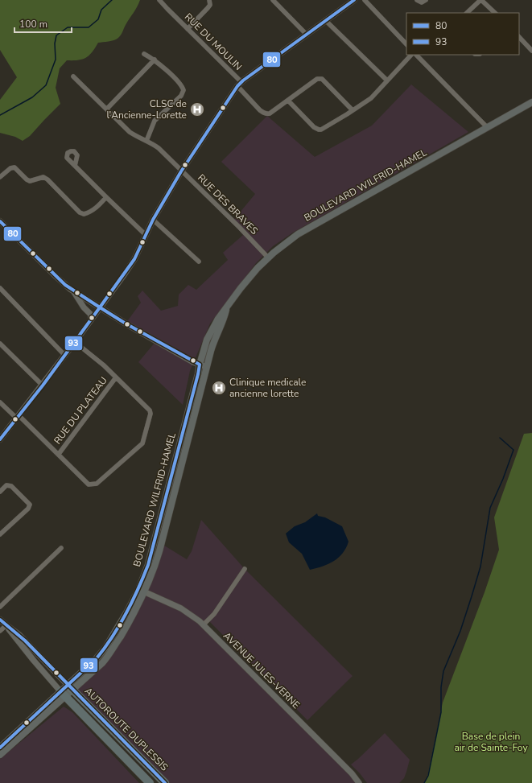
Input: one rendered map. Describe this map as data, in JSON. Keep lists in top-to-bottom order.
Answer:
{
  "streets": {
    "highway": ["AUTOROUTE DUPLESSIS"],
    "main road": ["BOULEVARD WILFRID-HAMEL"],
    "street": [
      "RUE DU MOULIN",
      "RUE DES BRAVES",
      "RUE DU PLATEAU",
      "AVENUE JULES-VERNE"
    ]
  },
  "crossings": [
    ["BOULEVARD WILFRID-HAMEL", "RUE DES BRAVES"],
    ["BOULEVARD WILFRID-HAMEL", "AVENUE JULES-VERNE"],
    ["BOULEVARD WILFRID-HAMEL", "AUTOROUTE DUPLESSIS"]
  ],
  "parks": ["Base de plein air de Sainte-Foy"],
  "places": {
    "hospital": ["CLSC de l'Ancienne-Lorette", "Clinique medicale ancienne lorette"]
  },
  "lines": ["transit line 80", "transit line 93"],
  "legend": ["80", "93"],
  "scale_bar": "100 m"
}
